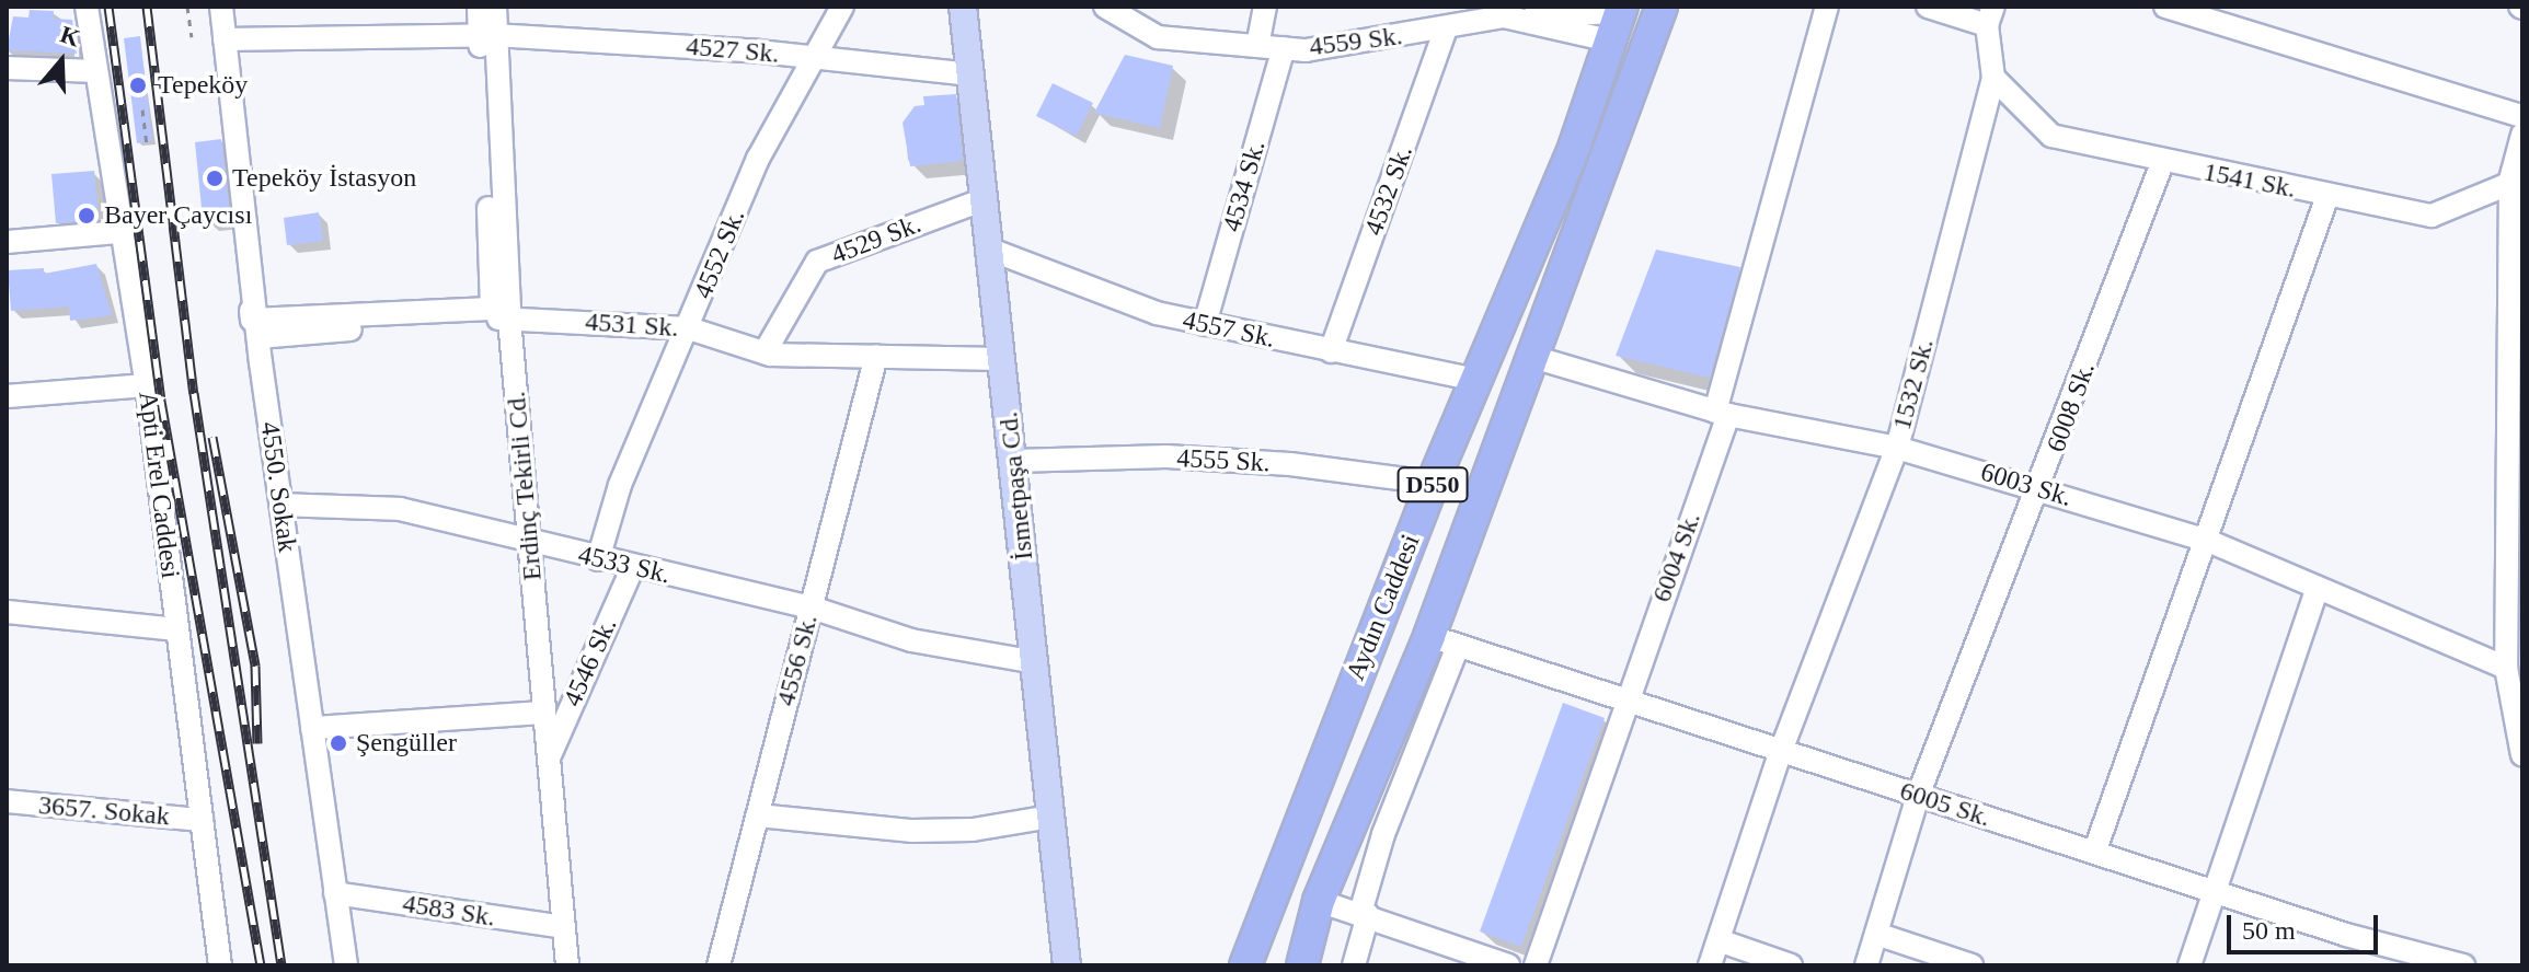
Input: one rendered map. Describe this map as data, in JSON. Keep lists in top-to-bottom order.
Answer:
{
  "streets": {
    "highway": ["D550", "Aydın Caddesi"],
    "main road": ["İsmetpaşa Cd."],
    "street": [
      "4559 Sk.",
      "4527 Sk.",
      "1541 Sk.",
      "4534 Sk.",
      "4532 Sk.",
      "4529 Sk.",
      "4552 Sk.",
      "4531 Sk.",
      "4557 Sk.",
      "1532 Sk.",
      "6008 Sk.",
      "4555 Sk.",
      "Apti Erel Caddesi",
      "6003 Sk.",
      "Erdinç Tekirli Cd.",
      "4550. Sokak",
      "6004 Sk.",
      "4533 Sk.",
      "4556 Sk.",
      "4546 Sk.",
      "6005 Sk.",
      "3657. Sokak",
      "4583 Sk."
    ]
  },
  "crossings": [
    ["4559 Sk.", "4534 Sk."],
    ["4559 Sk.", "4532 Sk."],
    ["4559 Sk.", "Aydın Caddesi"],
    ["4527 Sk.", "4552 Sk."],
    ["4527 Sk.", "Erdinç Tekirli Cd."],
    ["4527 Sk.", "İsmetpaşa Cd."],
    ["4527 Sk.", "4550. Sokak"],
    ["1541 Sk.", "1532 Sk."],
    ["1541 Sk.", "6008 Sk."],
    ["4534 Sk.", "4557 Sk."],
    ["4532 Sk.", "4557 Sk."],
    ["4529 Sk.", "4531 Sk."],
    ["4529 Sk.", "İsmetpaşa Cd."],
    ["4552 Sk.", "4531 Sk."],
    ["4552 Sk.", "4533 Sk."],
    ["4531 Sk.", "Erdinç Tekirli Cd."],
    ["4531 Sk.", "İsmetpaşa Cd."],
    ["4531 Sk.", "4550. Sokak"],
    ["4531 Sk.", "4556 Sk."],
    ["4557 Sk.", "İsmetpaşa Cd."],
    ["4557 Sk.", "Aydın Caddesi"],
    ["1532 Sk.", "6003 Sk."],
    ["1532 Sk.", "6005 Sk."],
    ["6008 Sk.", "6003 Sk."],
    ["6008 Sk.", "6005 Sk."],
    ["4555 Sk.", "İsmetpaşa Cd."],
    ["4555 Sk.", "Aydın Caddesi"],
    ["Apti Erel Caddesi", "3657. Sokak"],
    ["6003 Sk.", "6004 Sk."],
    ["6003 Sk.", "Aydın Caddesi"],
    ["Erdinç Tekirli Cd.", "4533 Sk."],
    ["Erdinç Tekirli Cd.", "4546 Sk."],
    ["Erdinç Tekirli Cd.", "4583 Sk."],
    ["İsmetpaşa Cd.", "4533 Sk."],
    ["4550. Sokak", "4533 Sk."],
    ["4550. Sokak", "4583 Sk."],
    ["6004 Sk.", "6005 Sk."],
    ["4533 Sk.", "4556 Sk."],
    ["4533 Sk.", "4546 Sk."],
    ["Aydın Caddesi", "6005 Sk."]
  ],
  "places": [
    "Tepeköy",
    "Tepeköy İstasyon",
    "Bayer Çaycısı",
    "Şengüller"
  ],
  "scale_bar": "50 m",
  "north": "top"
}
